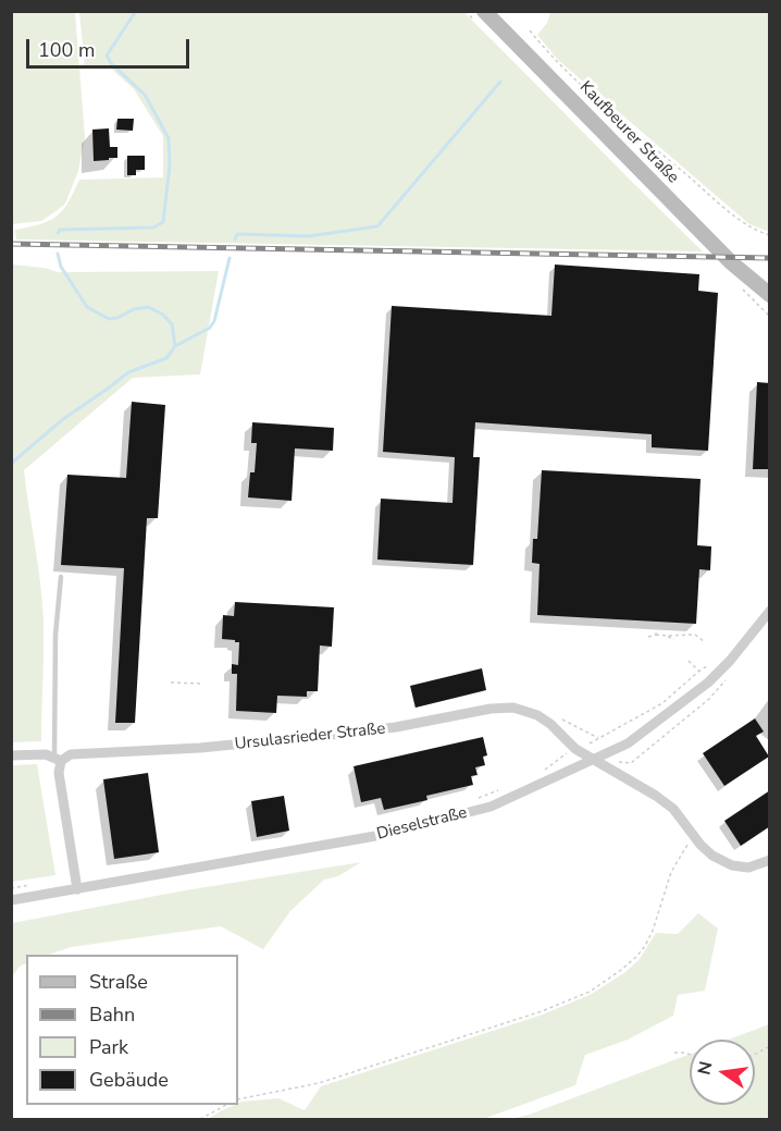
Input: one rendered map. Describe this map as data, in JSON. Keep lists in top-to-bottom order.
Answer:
{
  "streets": {
    "main road": ["Kaufbeurer Straße"],
    "street": ["Ursulasrieder Straße", "Dieselstraße"]
  },
  "crossings": [
    ["Ursulasrieder Straße", "Dieselstraße"]
  ],
  "legend": [
    "Straße",
    "Bahn",
    "Park",
    "Gebäude"
  ],
  "scale_bar": "100 m",
  "north": "left"
}
